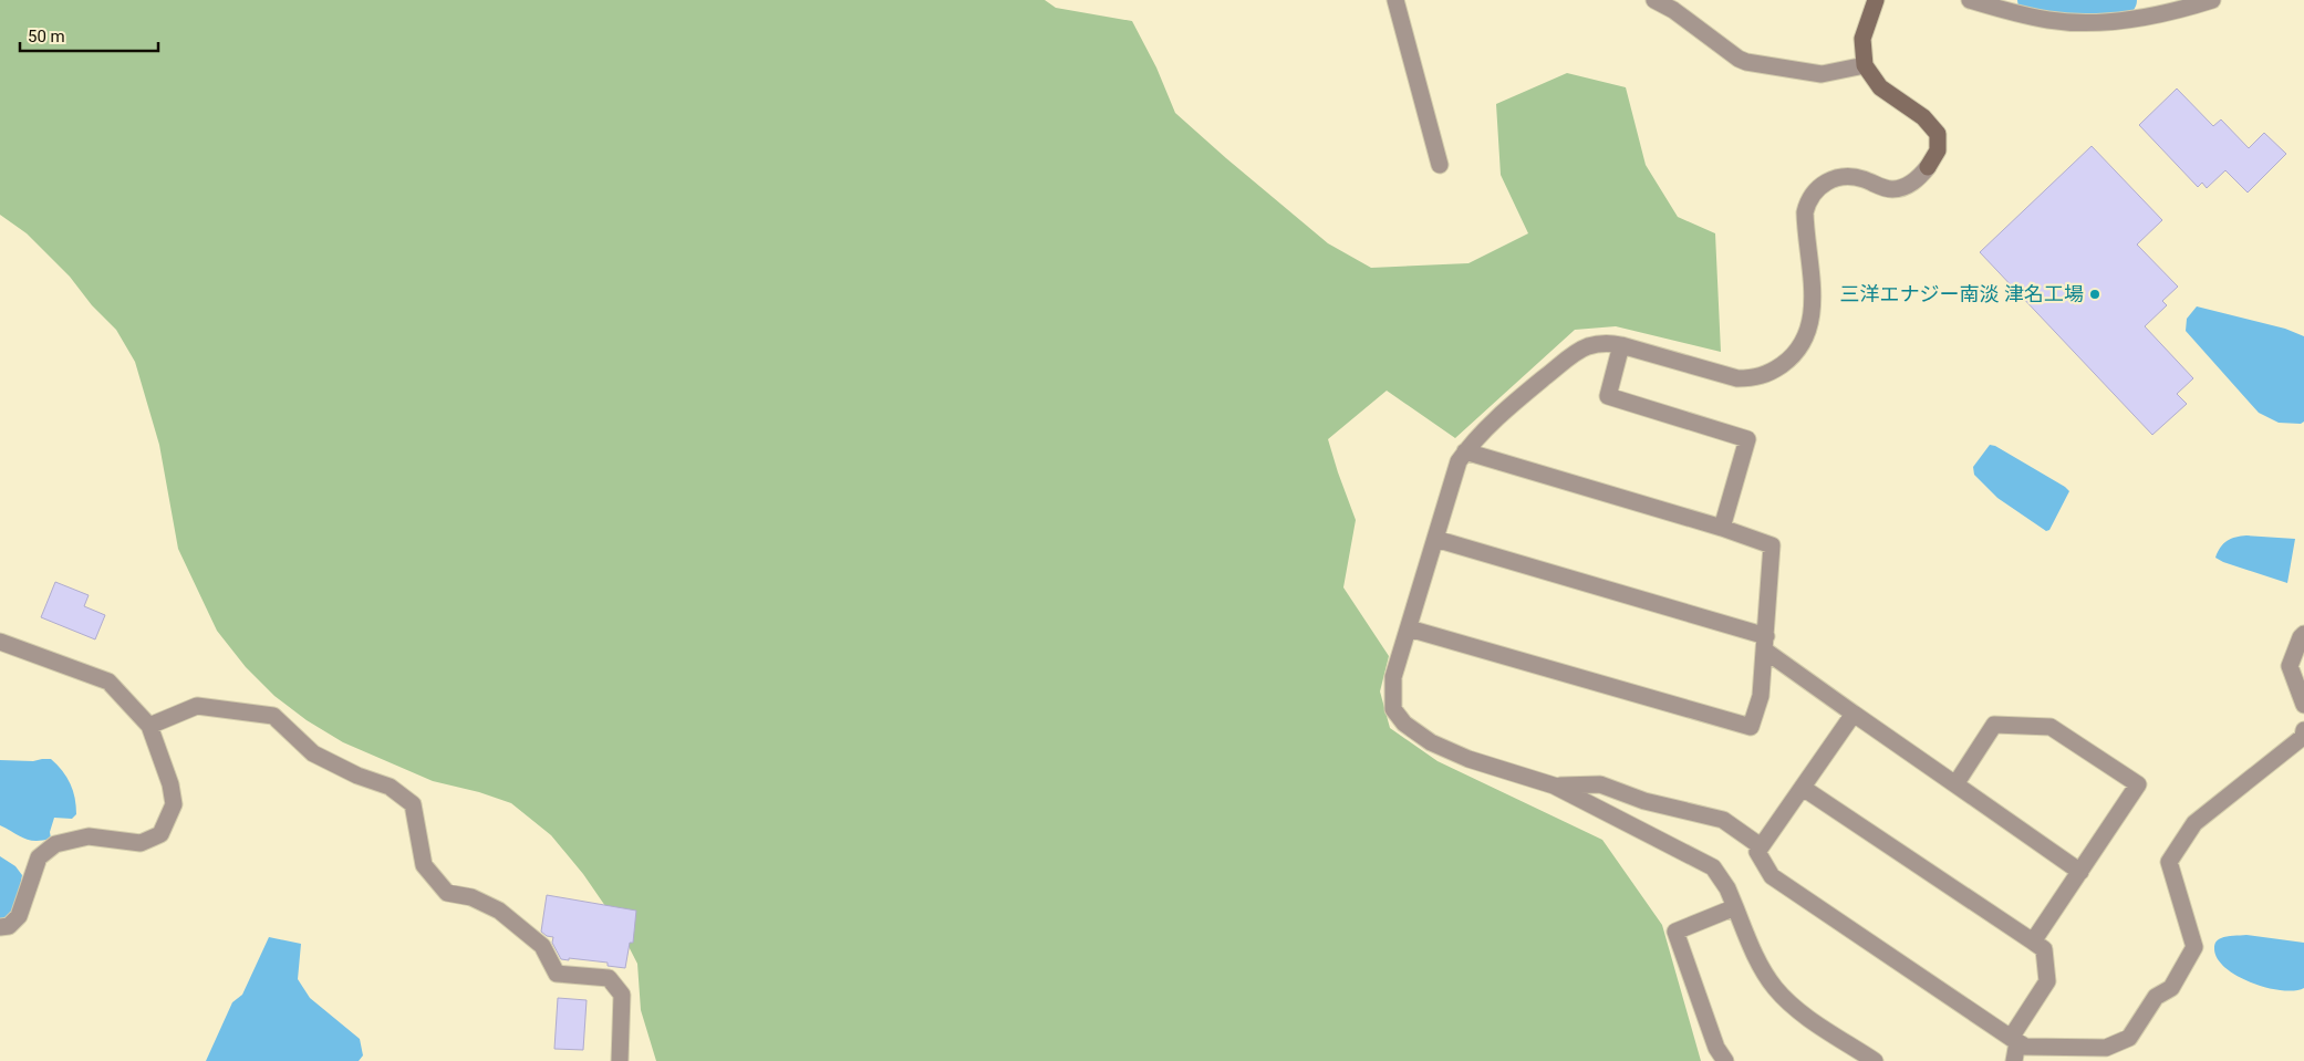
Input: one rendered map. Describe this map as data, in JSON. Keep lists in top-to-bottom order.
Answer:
{
  "places": ["三洋エナジー南淡 津名工場"],
  "scale_bar": "50 m"
}
